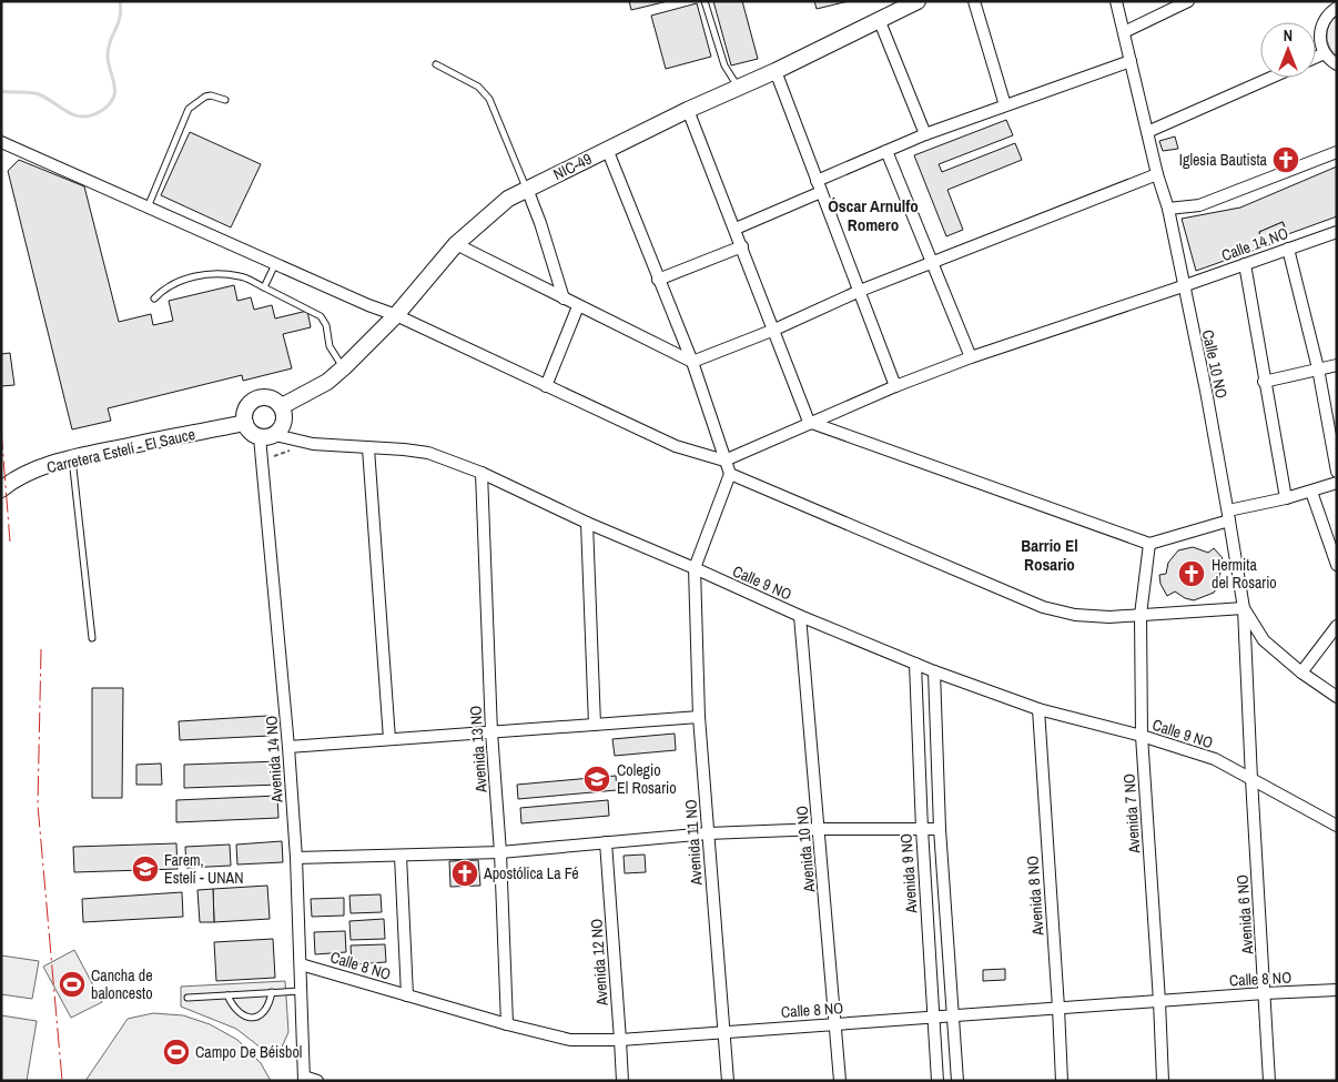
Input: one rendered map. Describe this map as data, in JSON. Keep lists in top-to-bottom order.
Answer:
{
  "streets": {
    "street": [
      "NIC-49",
      "Calle 14 NO",
      "Calle 10 NO",
      "Carretera Estelí - El Sauce",
      "Calle 9 NO",
      "Avenida 13 NO",
      "Avenida 14 NO",
      "Avenida 7 NO",
      "Avenida 11 NO",
      "Avenida 10 NO",
      "Avenida 9 NO",
      "Avenida 8 NO",
      "Avenida 6 NO",
      "Avenida 12 NO",
      "Calle 8 NO"
    ]
  },
  "crossings": [
    ["NIC-49", "Carretera Estelí - El Sauce"],
    ["NIC-49", "Calle 9 NO"],
    ["NIC-49", "Avenida 14 NO"],
    ["Calle 14 NO", "Calle 10 NO"],
    ["Carretera Estelí - El Sauce", "Calle 9 NO"],
    ["Carretera Estelí - El Sauce", "Avenida 14 NO"],
    ["Calle 9 NO", "Avenida 13 NO"],
    ["Calle 9 NO", "Avenida 14 NO"],
    ["Calle 9 NO", "Avenida 7 NO"],
    ["Calle 9 NO", "Avenida 11 NO"],
    ["Calle 9 NO", "Avenida 10 NO"],
    ["Calle 9 NO", "Avenida 9 NO"],
    ["Calle 9 NO", "Avenida 8 NO"],
    ["Calle 9 NO", "Avenida 6 NO"],
    ["Avenida 13 NO", "Calle 8 NO"],
    ["Avenida 14 NO", "Calle 8 NO"],
    ["Avenida 7 NO", "Calle 8 NO"],
    ["Avenida 11 NO", "Calle 8 NO"],
    ["Avenida 10 NO", "Calle 8 NO"],
    ["Avenida 9 NO", "Calle 8 NO"],
    ["Avenida 8 NO", "Calle 8 NO"],
    ["Avenida 6 NO", "Calle 8 NO"],
    ["Avenida 12 NO", "Calle 8 NO"]
  ],
  "districts": ["Óscar Arnulfo Romero", "Barrio El Rosario"],
  "places": {
    "church": ["Iglesia Bautista", "Hermita del Rosario", "Apostólica La Fé"],
    "school or university": ["Colegio El Rosario", "Farem, Estelí - UNAN"],
    "sports": ["Cancha de baloncesto", "Campo De Béisbol"]
  },
  "north": "top"
}
